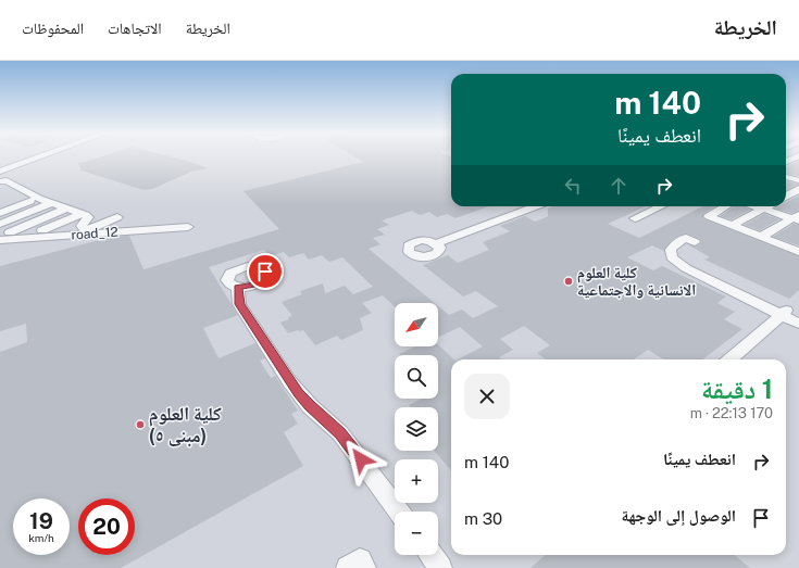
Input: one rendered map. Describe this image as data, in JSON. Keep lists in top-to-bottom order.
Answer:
{
  "streets": {
    "street": ["road_12"]
  },
  "places": ["كلية العلوم الانسانية والاجتماعية", "كلية العلوم (مبنى ٥)"],
  "north": "bottom left",
  "page": {
    "header": "الخريطة",
    "nav": ["الخريطة", "الاتجاهات", "المحفوظات"],
    "turn": ["140 m", "انعطف يمينًا"],
    "map_buttons": ["+", "−"],
    "heading": ["1 دقيقة", "170 m · 22:13"],
    "list": [
      {
        "name": "انعطف يمينًا",
        "value": "140 m"
      },
      {
        "name": "الوصول إلى الوجهة",
        "value": "30 m"
      }
    ],
    "speed": "19 km/h",
    "limit": "20"
  }
}
